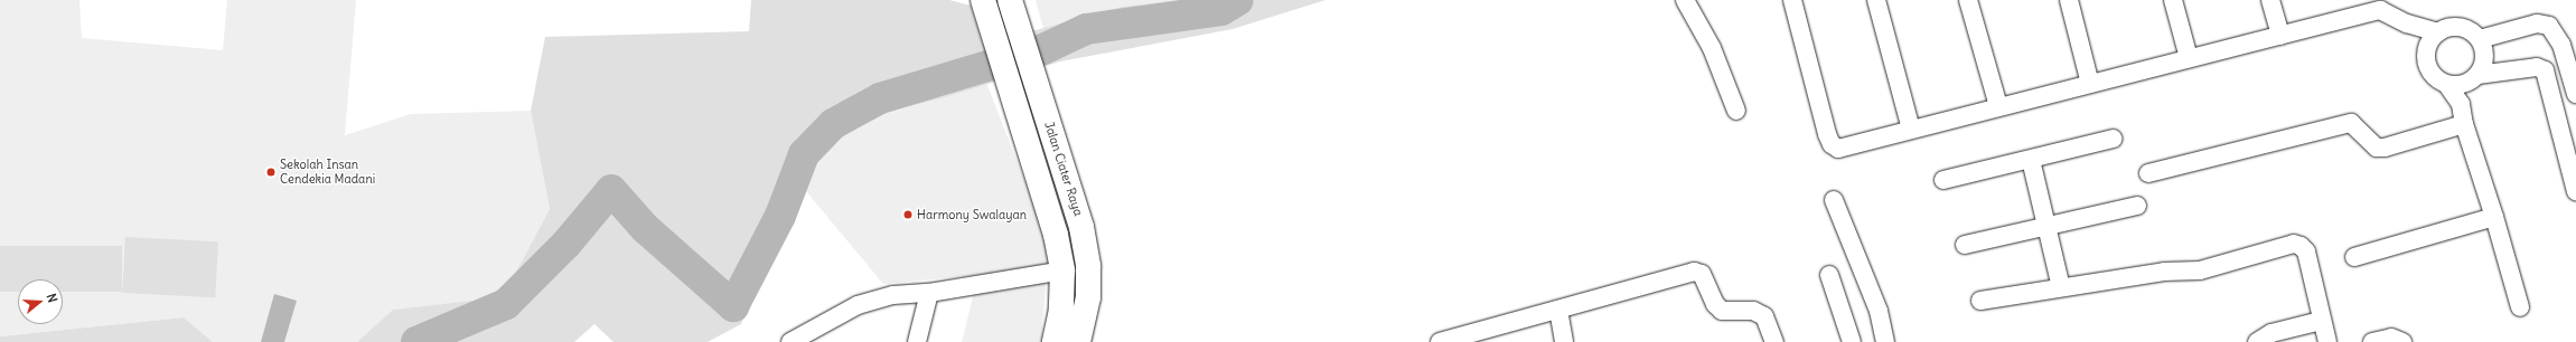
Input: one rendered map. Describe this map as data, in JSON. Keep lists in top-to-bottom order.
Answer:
{
  "streets": {
    "main road": ["Jalan Ciater Raya"]
  },
  "places": ["Sekolah Insan Cendekia Madani", "Harmony Swalayan"],
  "north": "right"
}
